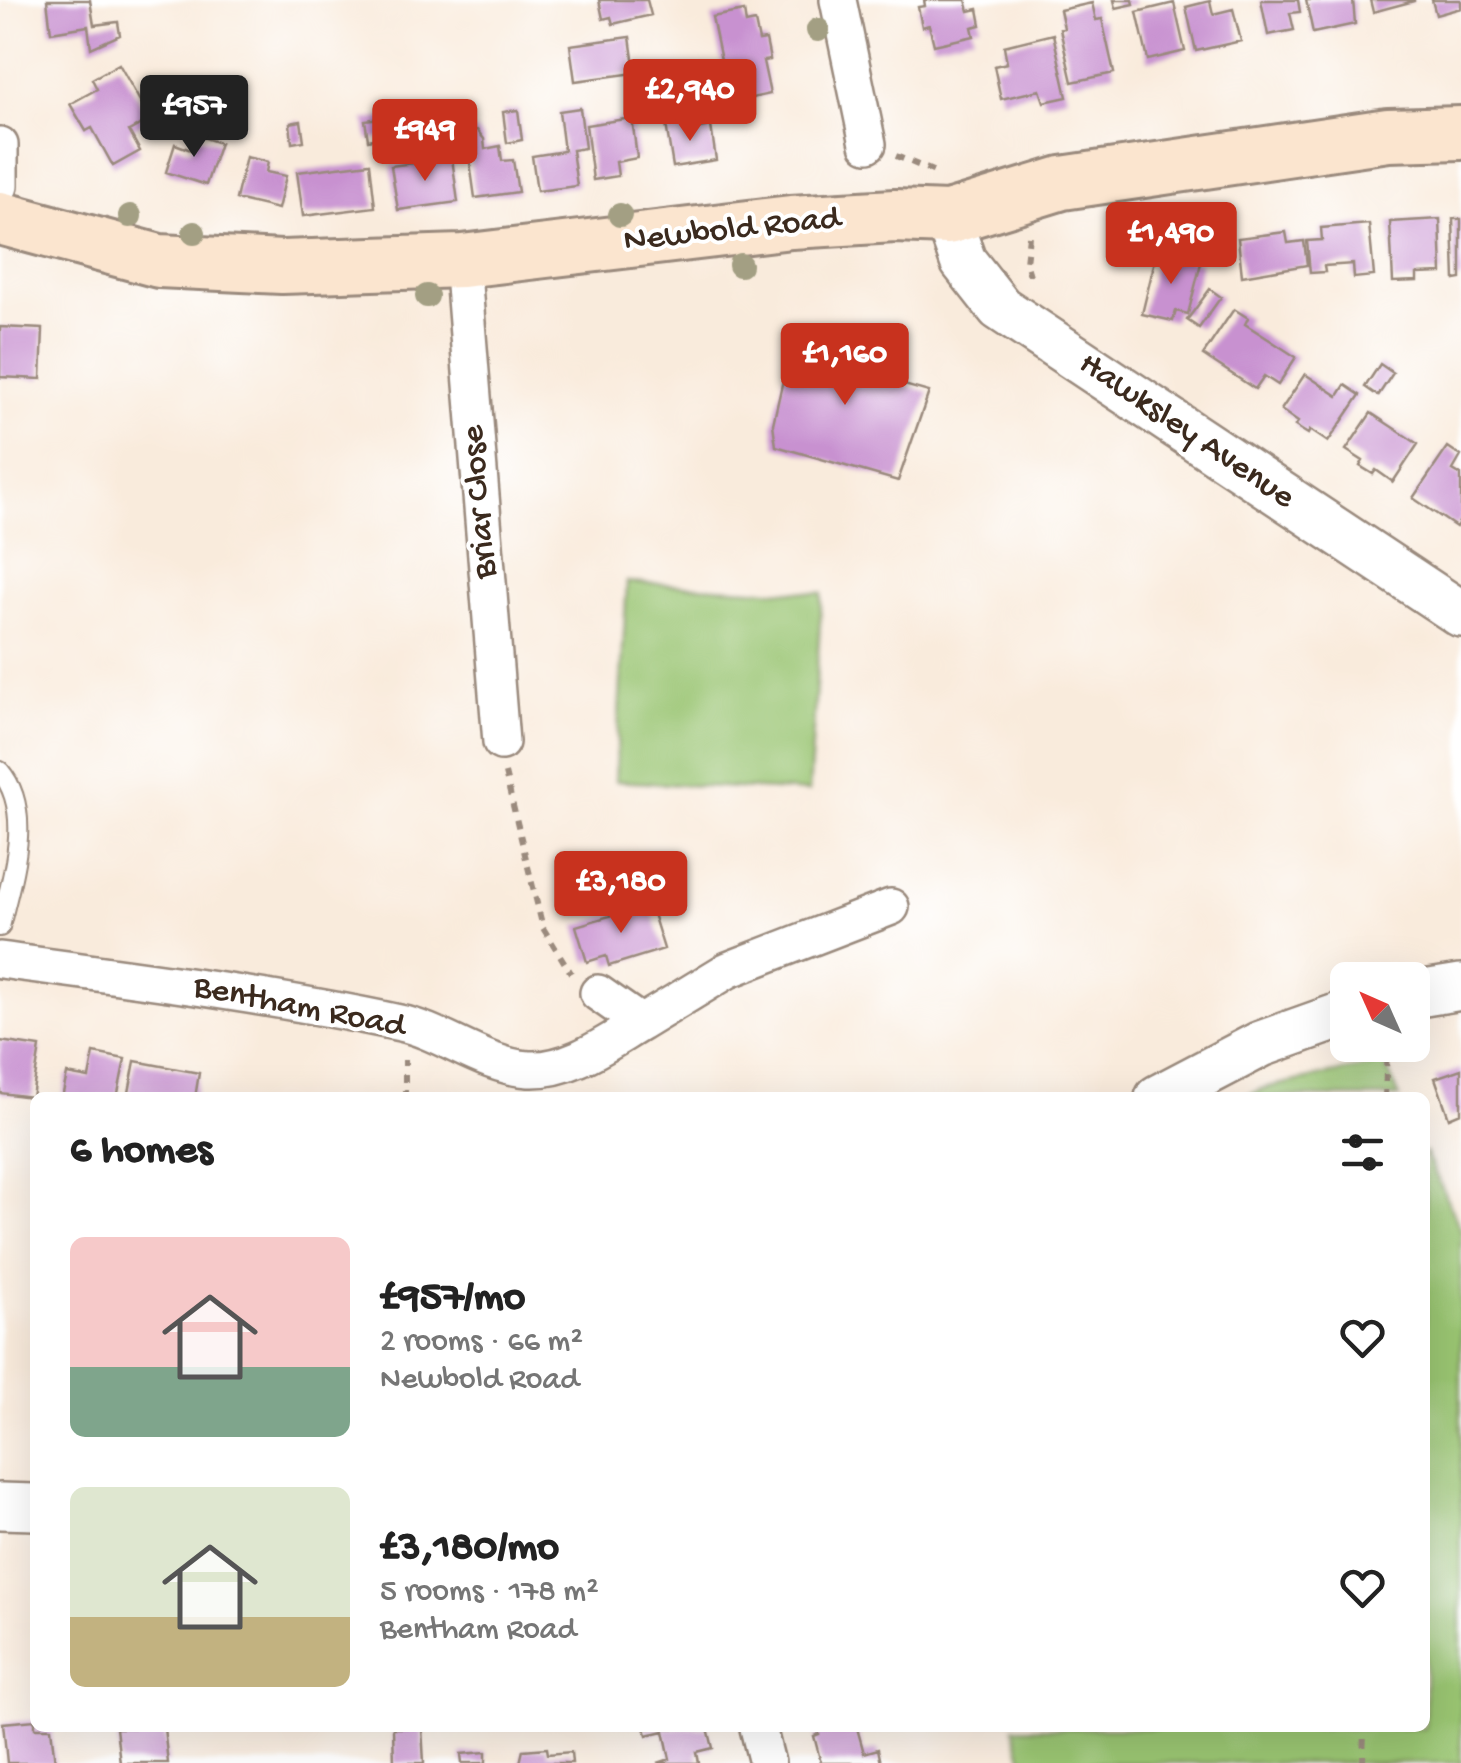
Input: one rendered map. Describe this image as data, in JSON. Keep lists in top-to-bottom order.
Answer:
{
  "streets": {
    "main road": ["Newbold Road"],
    "street": ["Hawksley Avenue", "Briar Close", "Bentham Road"]
  },
  "crossings": [
    ["Newbold Road", "Hawksley Avenue"],
    ["Newbold Road", "Briar Close"]
  ],
  "north": "top left",
  "page": {
    "price": [
      "£2,940",
      "£957",
      "£949",
      "£1,490",
      "£1,160",
      "£3,180"
    ],
    "heading": "6 homes",
    "list": [
      {
        "name": "£957/mo",
        "note": "2 rooms · 66 m² · Newbold Road"
      },
      {
        "name": "£3,180/mo",
        "note": "5 rooms · 178 m² · Bentham Road"
      }
    ]
  }
}
